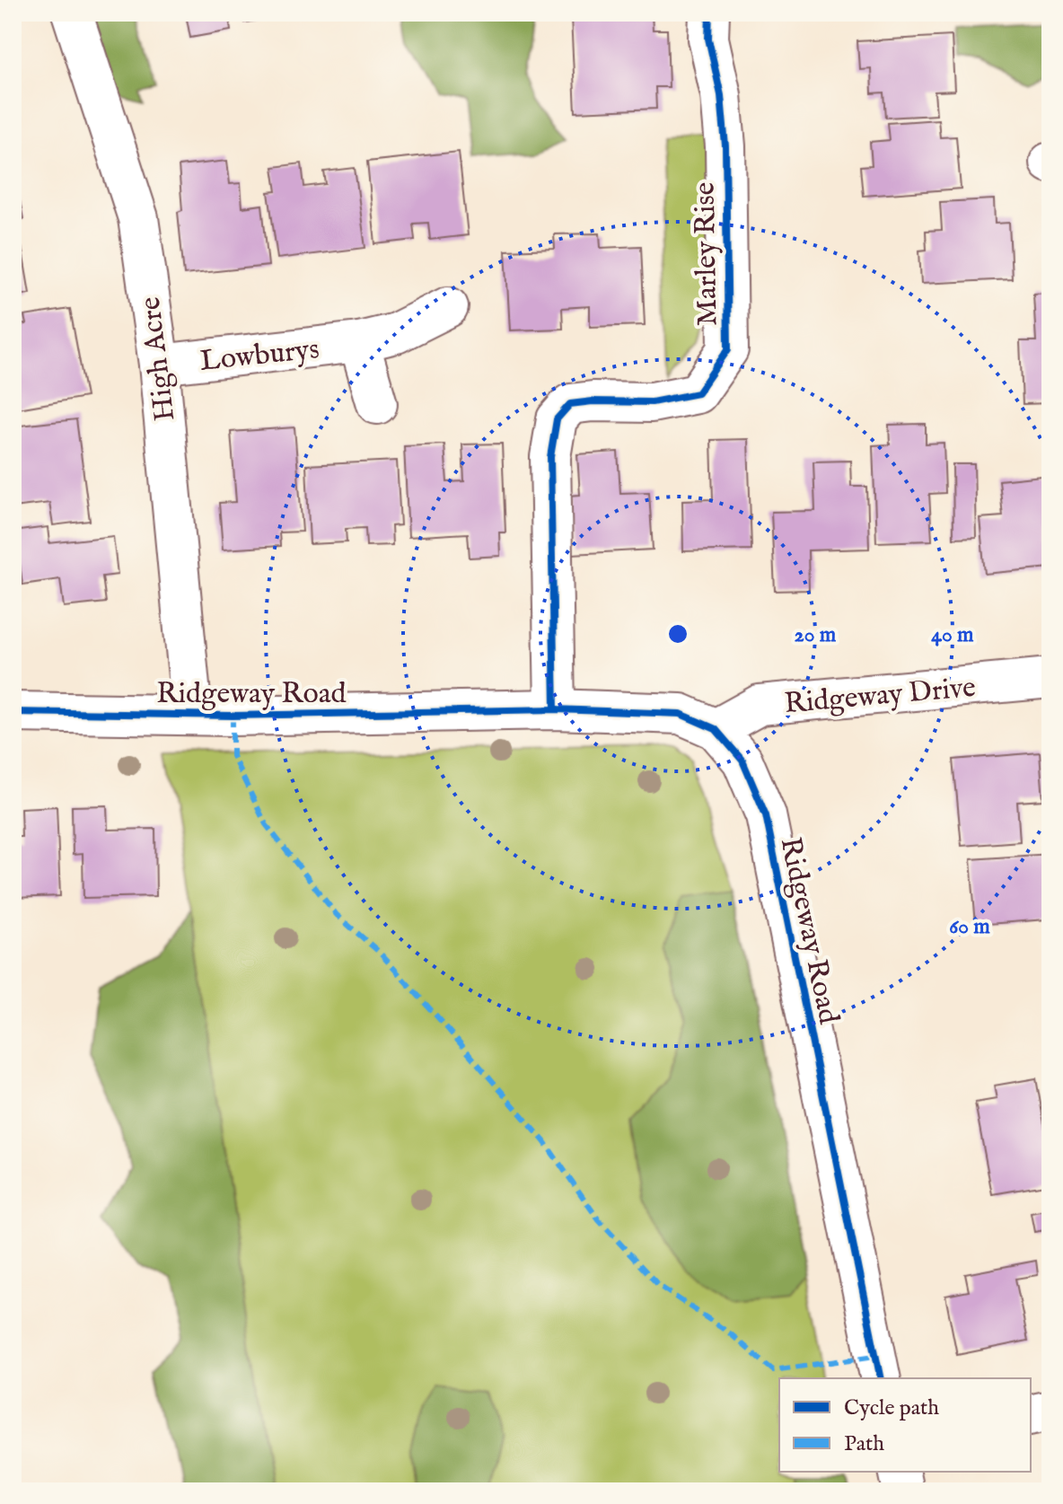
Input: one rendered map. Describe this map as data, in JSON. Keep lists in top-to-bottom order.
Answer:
{
  "streets": {
    "street": [
      "Marley Rise",
      "Lowburys",
      "High Acre",
      "Ridgeway Road",
      "Ridgeway Drive"
    ]
  },
  "crossings": [
    ["Marley Rise", "Ridgeway Road"],
    ["Lowburys", "High Acre"],
    ["High Acre", "Ridgeway Road"],
    ["Ridgeway Road", "Ridgeway Drive"]
  ],
  "legend": ["Cycle path", "Path"],
  "rings": ["20 m", "40 m", "60 m"]
}
